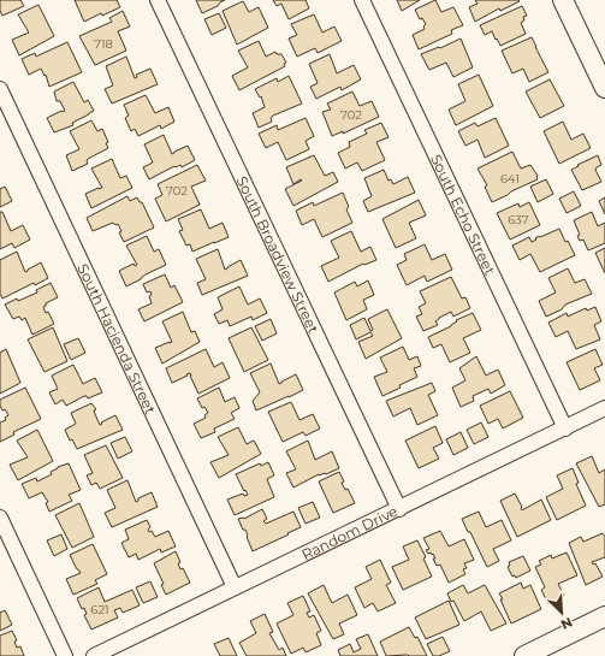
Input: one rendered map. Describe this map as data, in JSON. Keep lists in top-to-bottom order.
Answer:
{
  "streets": {
    "street": [
      "South Echo Street",
      "South Broadview Street",
      "South Hacienda Street",
      "Random Drive"
    ]
  },
  "crossings": [
    ["South Echo Street", "Random Drive"],
    ["South Broadview Street", "Random Drive"],
    ["South Hacienda Street", "Random Drive"]
  ],
  "house_numbers": [
    "718",
    "702",
    "641",
    "702",
    "637",
    "621"
  ],
  "north": "bottom right"
}
